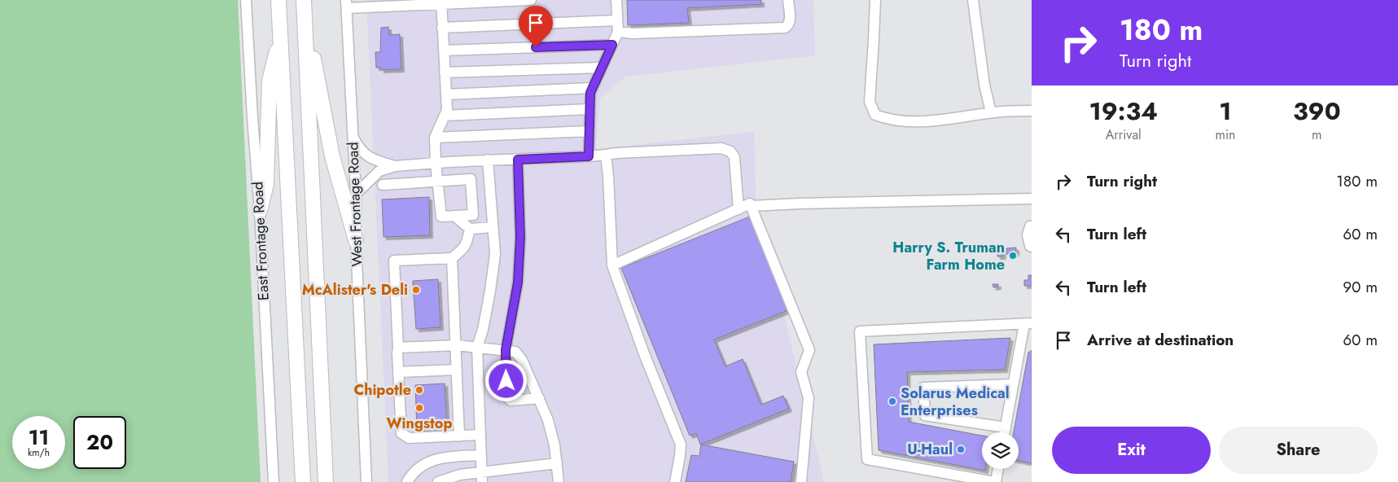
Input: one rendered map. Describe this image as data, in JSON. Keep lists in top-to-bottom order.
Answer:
{
  "streets": {
    "street": ["West Frontage Road", "East Frontage Road"]
  },
  "places": [
    "Harry S. Truman Farm Home",
    "McAlister's Deli",
    "Chipotle",
    "Solarus Medical Enterprises",
    "Wingstop",
    "U-Haul"
  ],
  "page": {
    "turn": ["180 m", "Turn right"],
    "eta": [
      "19:34",
      "Arrival",
      "1",
      "min",
      "390",
      "m"
    ],
    "list": [
      {
        "name": "Turn right",
        "value": "180 m"
      },
      {
        "name": "Turn left",
        "value": "60 m"
      },
      {
        "name": "Turn left",
        "value": "90 m"
      },
      {
        "name": "Arrive at destination",
        "value": "60 m"
      }
    ],
    "speed": "11 km/h",
    "limit": "20",
    "buttons": ["Exit", "Share"]
  }
}
